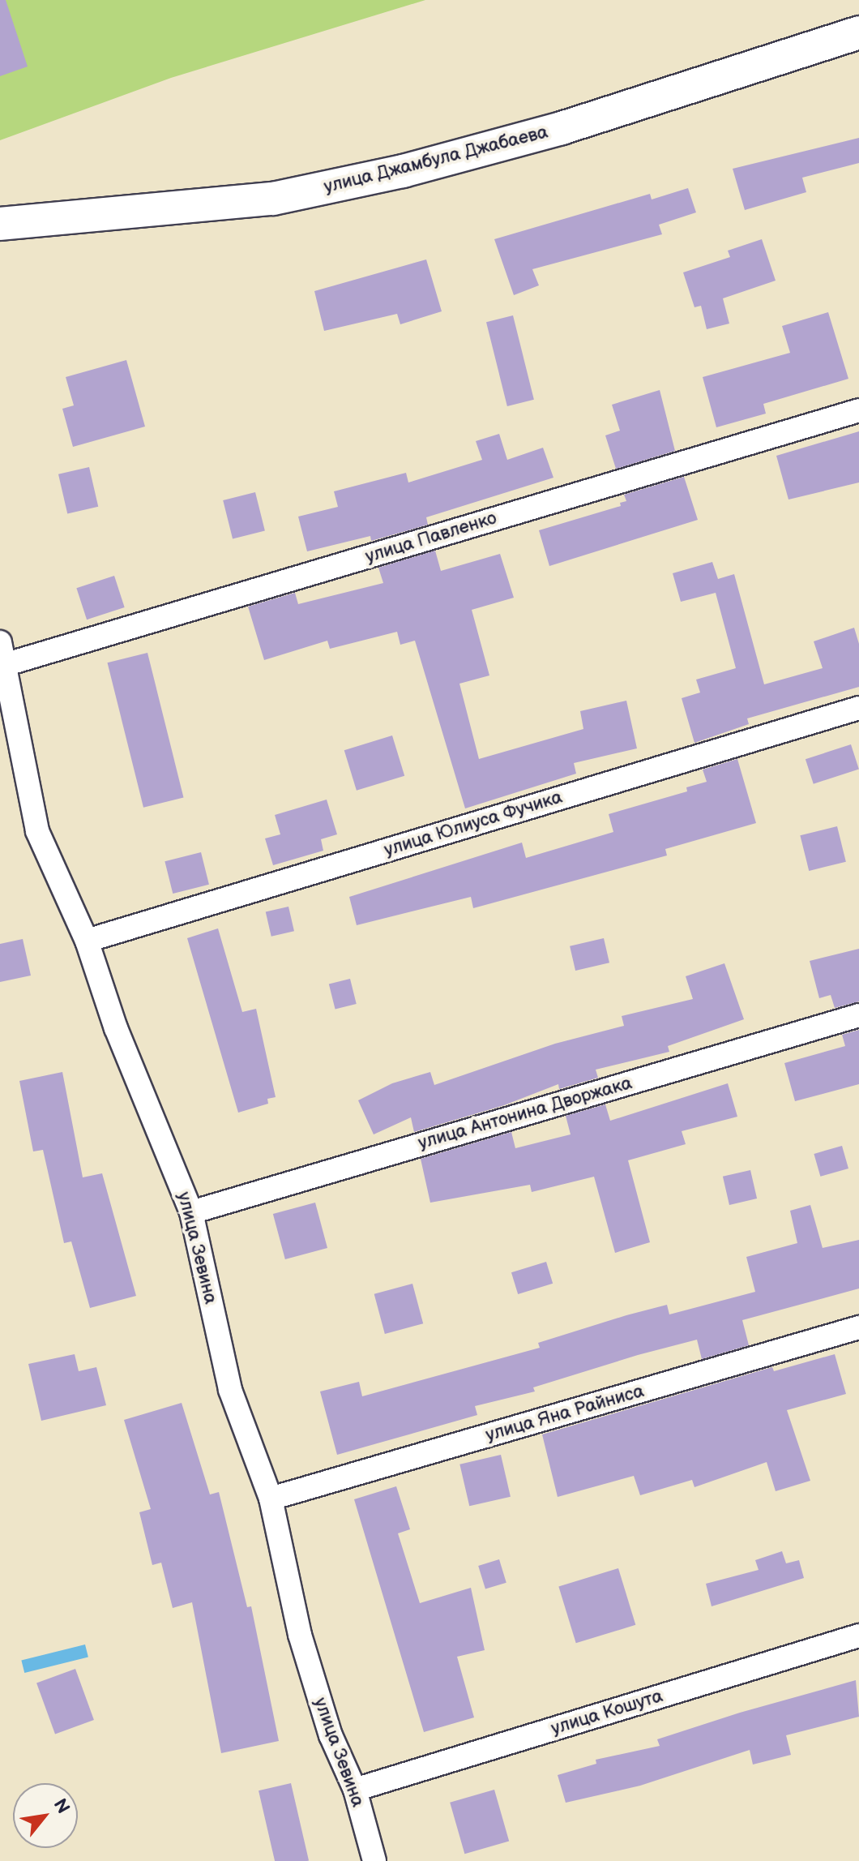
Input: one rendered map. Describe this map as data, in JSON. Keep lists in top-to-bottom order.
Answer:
{
  "streets": {
    "main road": ["улица Джамбула Джабаева"],
    "street": [
      "улица Павленко",
      "улица Юлиуса Фучика",
      "улица Антонина Дворжака",
      "улица Зевина",
      "улица Яна Райниса",
      "улица Кошута"
    ]
  },
  "crossings": [
    ["улица Павленко", "улица Зевина"],
    ["улица Юлиуса Фучика", "улица Зевина"],
    ["улица Антонина Дворжака", "улица Зевина"],
    ["улица Зевина", "улица Яна Райниса"],
    ["улица Зевина", "улица Кошута"]
  ],
  "north": "top right"
}
